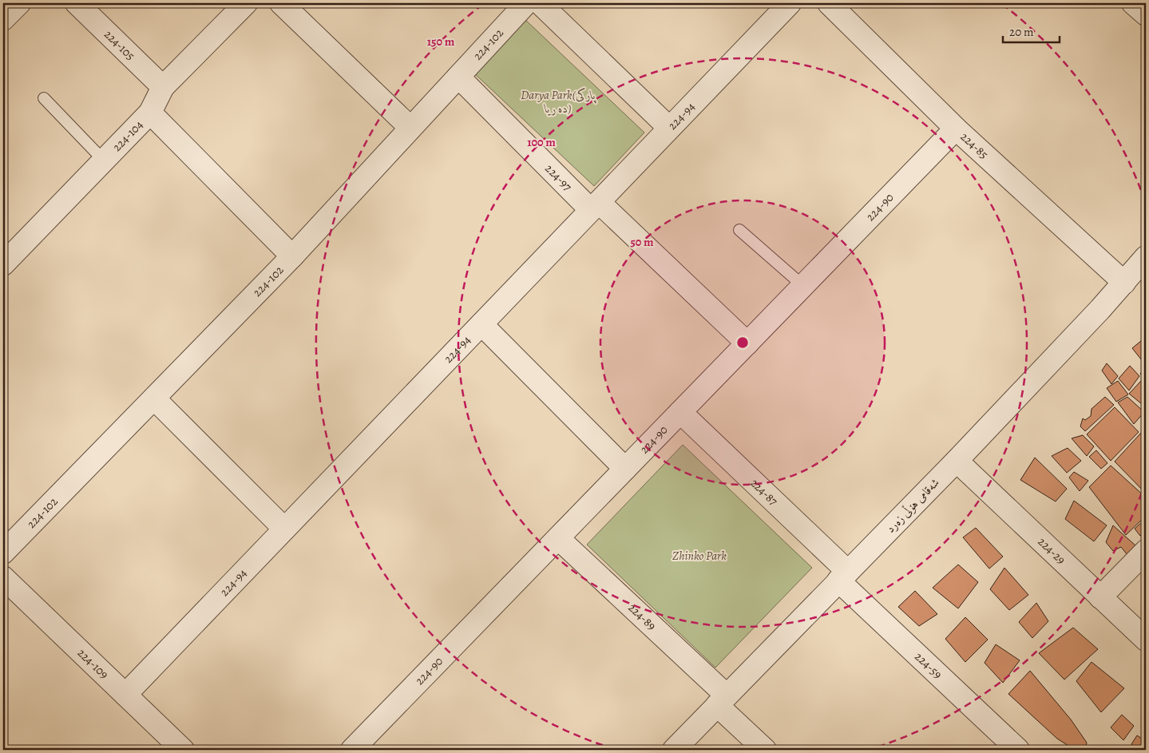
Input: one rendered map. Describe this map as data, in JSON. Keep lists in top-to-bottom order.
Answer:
{
  "streets": {
    "street": [
      "224-102",
      "224-105",
      "224-94",
      "224-104",
      "224-85",
      "224-97",
      "224-90",
      "224-87",
      "شەقامی هۆڵی زەرد",
      "224-29",
      "224-89",
      "224-109",
      "224-59"
    ]
  },
  "crossings": [
    ["224-102", "224-97"],
    ["224-105", "224-104"],
    ["224-94", "224-97"],
    ["224-94", "224-109"],
    ["224-85", "224-90"],
    ["224-85", "شەقامی هۆڵی زەرد"],
    ["224-97", "224-90"],
    ["224-90", "224-87"],
    ["224-90", "224-89"],
    ["224-87", "شەقامی هۆڵی زەرد"],
    ["224-87", "224-59"],
    ["شەقامی هۆڵی زەرد", "224-29"],
    ["شەقامی هۆڵی زەرد", "224-89"],
    ["شەقامی هۆڵی زەرد", "224-59"]
  ],
  "parks": ["Darya Park(پارکی ده ریا)", "Zhinko Park"],
  "scale_bar": "20 m",
  "rings": ["150 m", "100 m", "50 m"]
}
